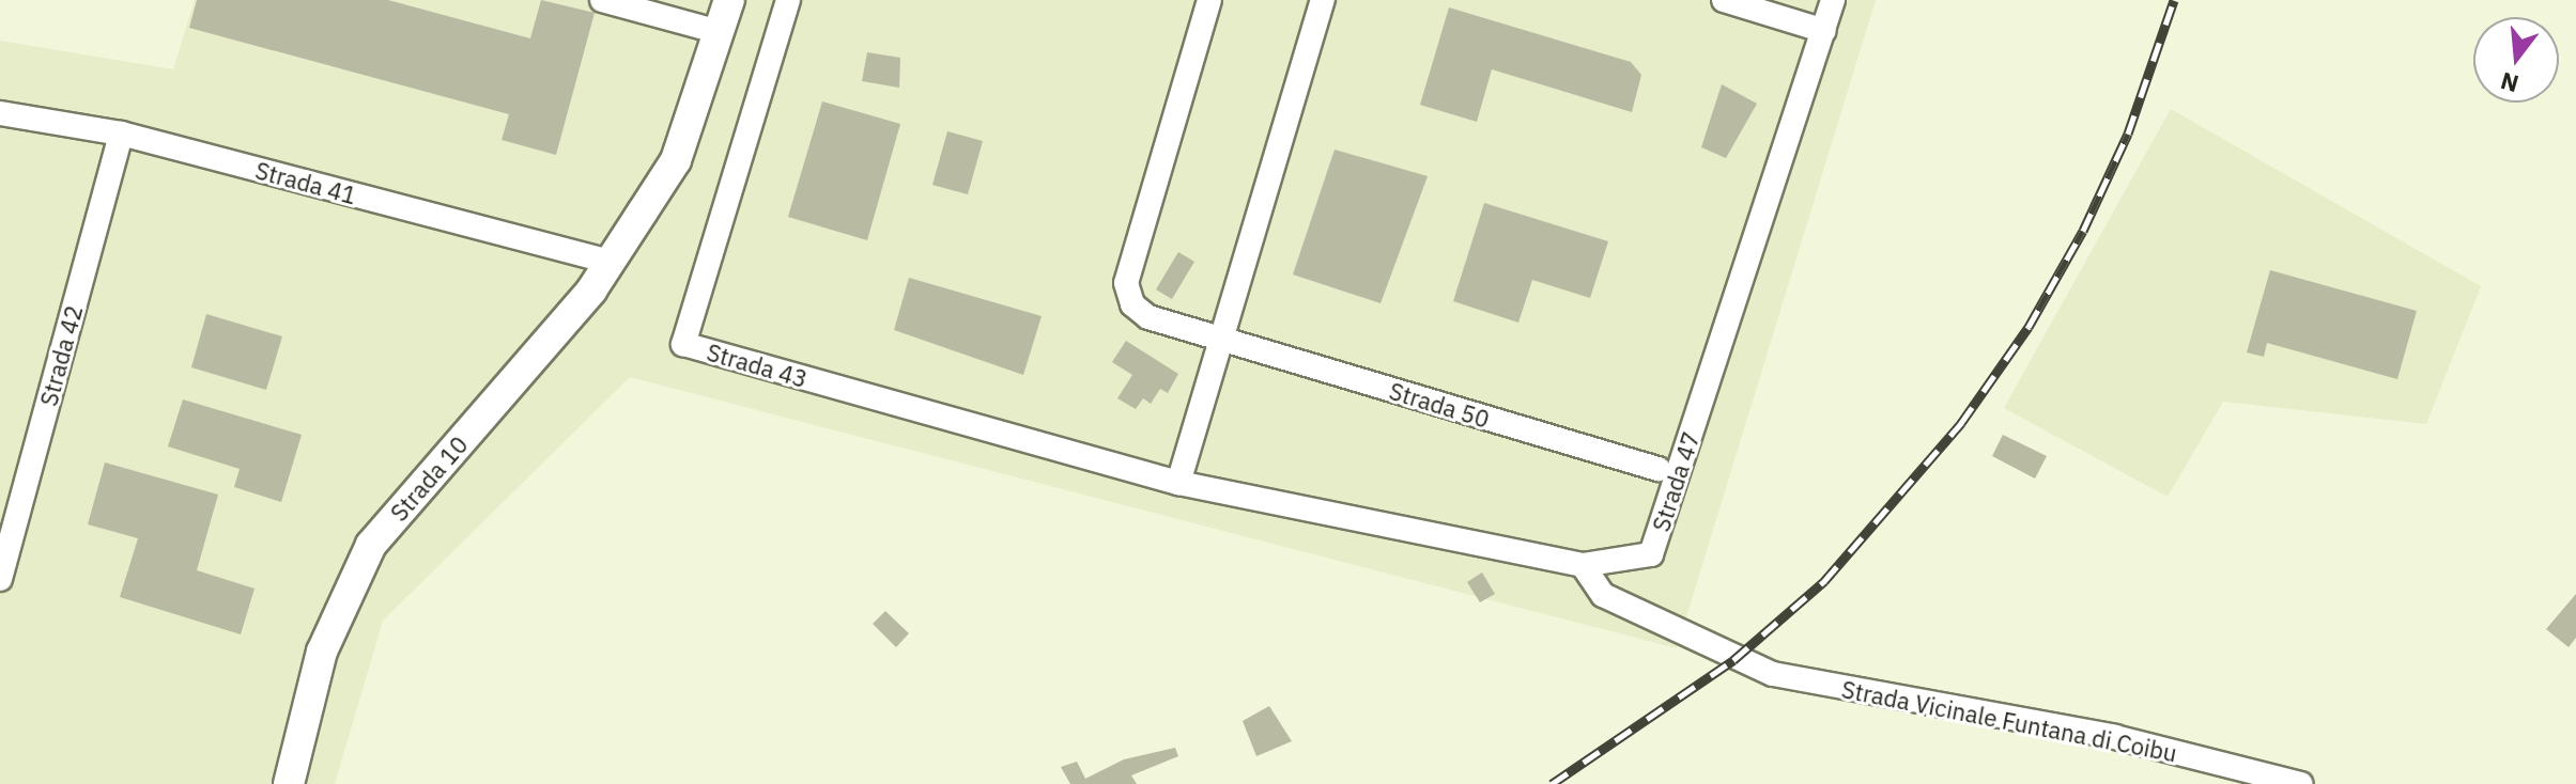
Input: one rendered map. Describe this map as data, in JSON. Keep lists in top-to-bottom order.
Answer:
{
  "streets": {
    "street": [
      "Strada 41",
      "Strada 42",
      "Strada 43",
      "Strada 50",
      "Strada 10",
      "Strada 47",
      "Strada Vicinale Funtana di Coibu"
    ]
  },
  "crossings": [
    ["Strada 41", "Strada 42"],
    ["Strada 41", "Strada 10"],
    ["Strada 43", "Strada 47"],
    ["Strada 47", "Strada Vicinale Funtana di Coibu"]
  ],
  "north": "bottom"
}
